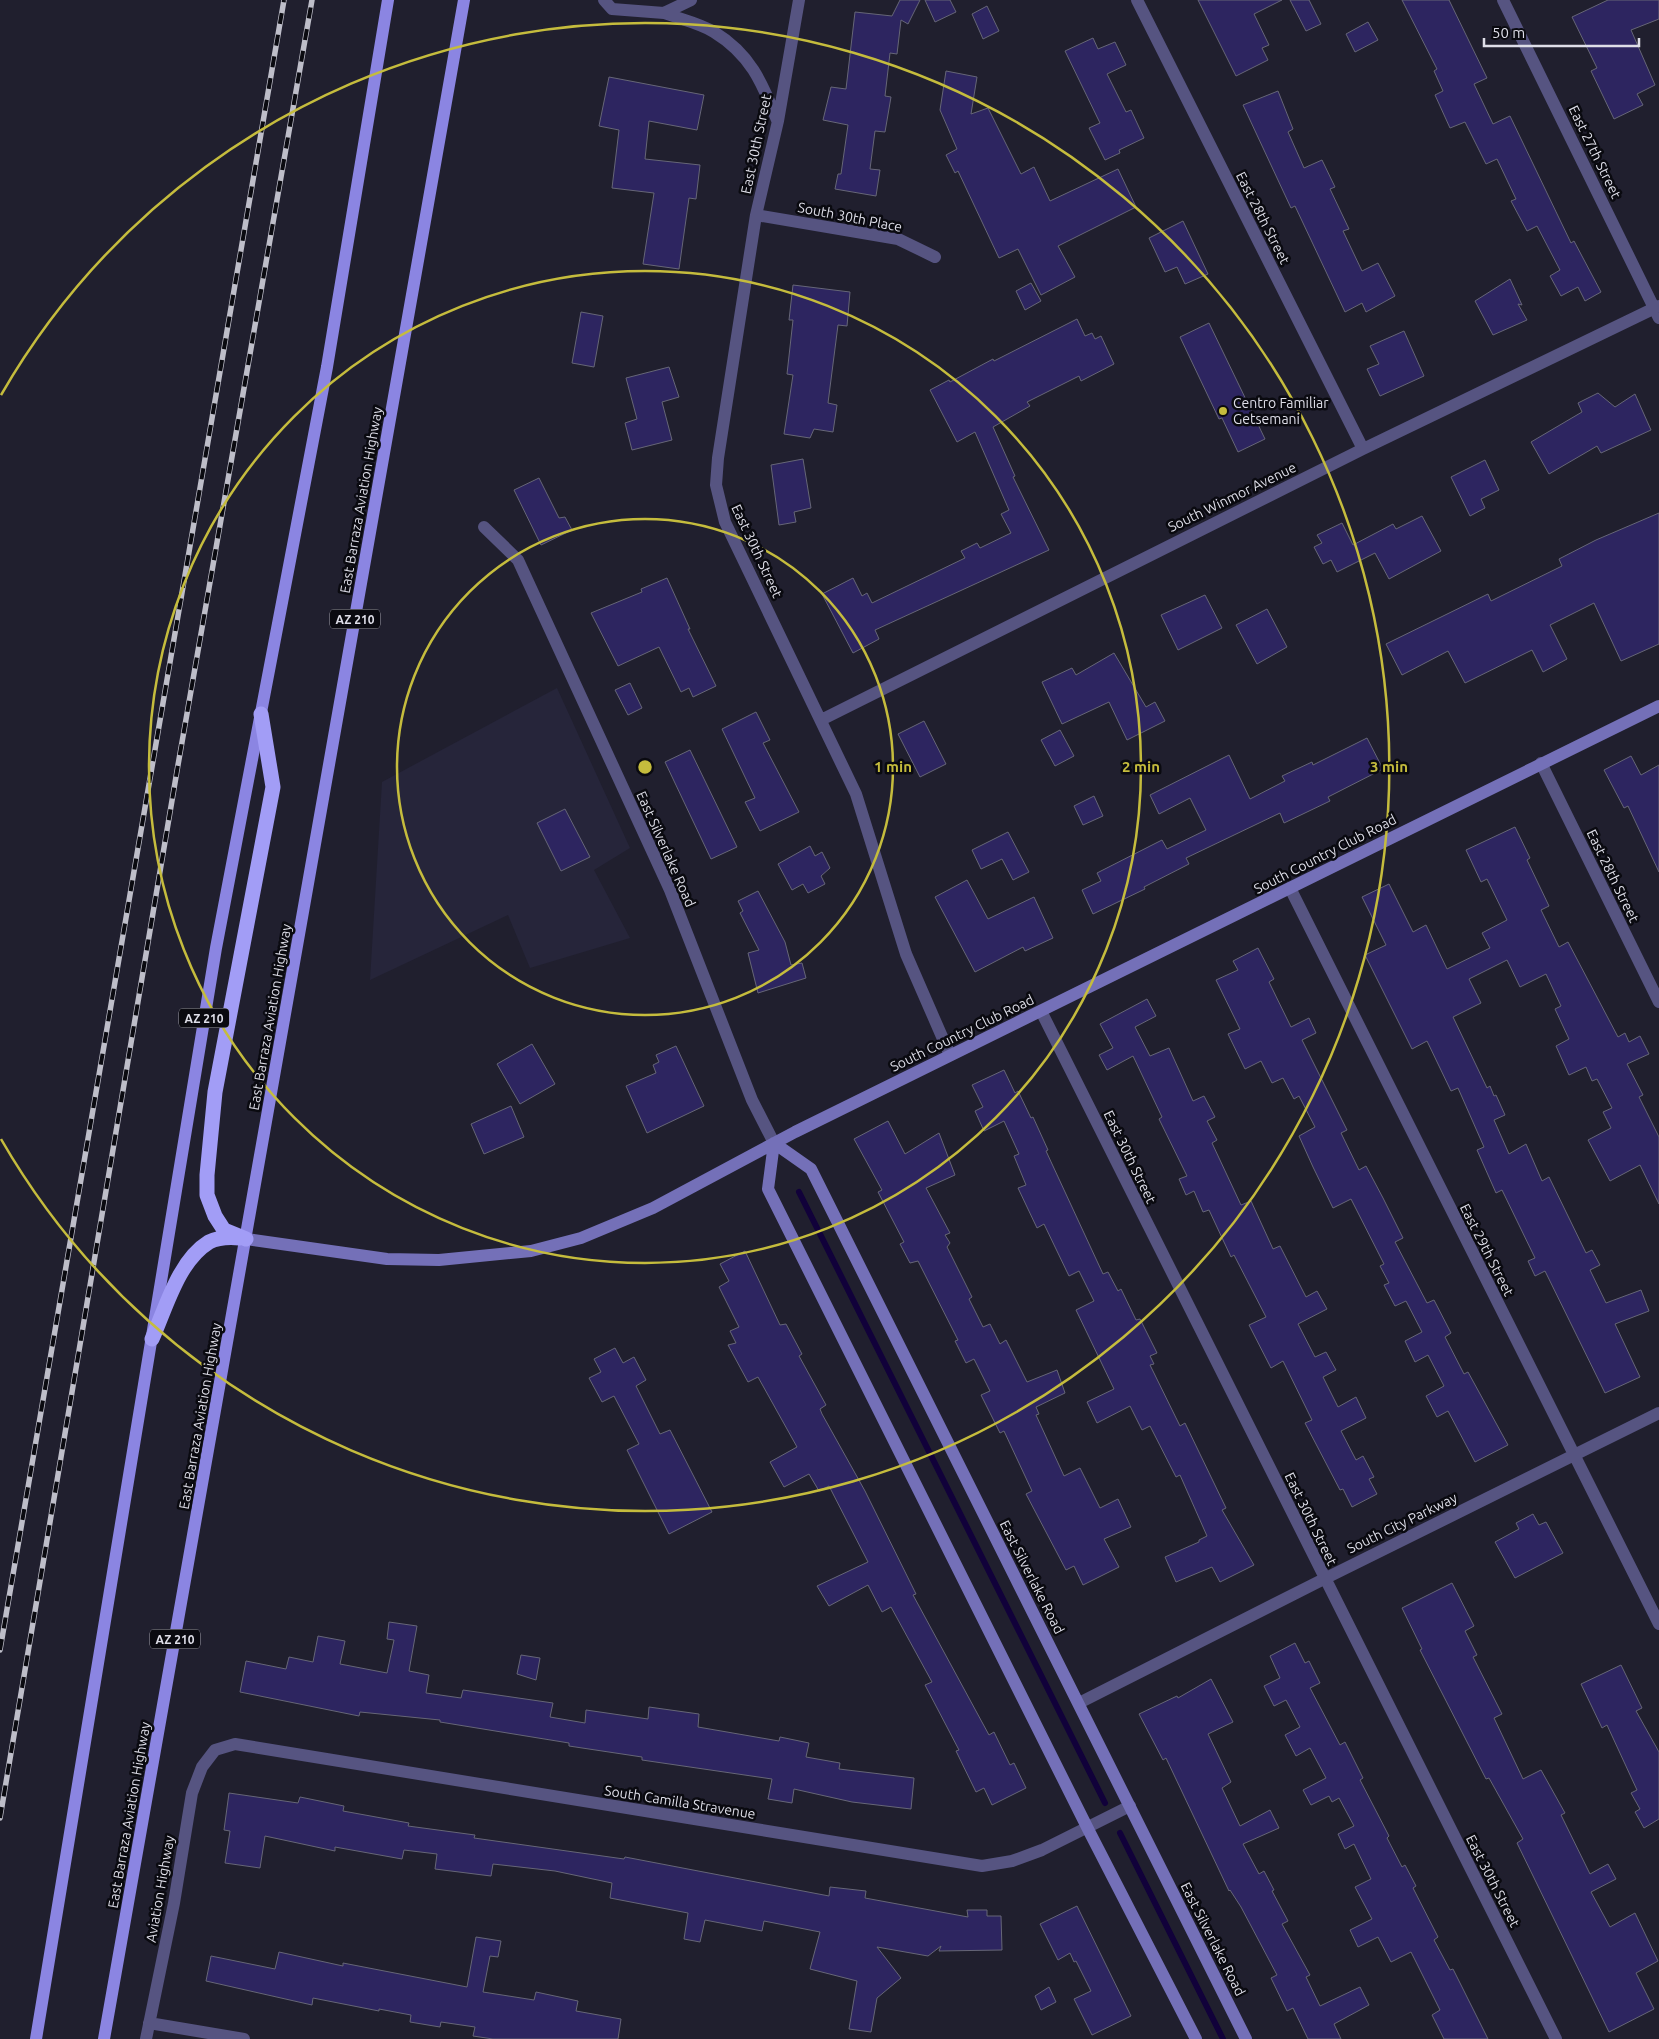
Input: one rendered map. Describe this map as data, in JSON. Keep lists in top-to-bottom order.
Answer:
{
  "streets": {
    "main road": ["East Barraza Aviation Highway", "AZ 210"],
    "street": [
      "East 30th Street",
      "East 27th Street",
      "South 30th Place",
      "East 28th Street",
      "South Winmor Avenue",
      "East Silverlake Road",
      "South Country Club Road",
      "East 29th Street",
      "South City Parkway",
      "South Camilla Stravenue",
      "Aviation Highway"
    ]
  },
  "crossings": [
    ["East 30th Street", "South 30th Place"],
    ["East 30th Street", "South Winmor Avenue"],
    ["East 30th Street", "South Country Club Road"],
    ["East 30th Street", "South City Parkway"],
    ["East 27th Street", "South Winmor Avenue"],
    ["East 28th Street", "South Winmor Avenue"],
    ["East 28th Street", "South Country Club Road"],
    ["East Barraza Aviation Highway", "South Country Club Road"],
    ["East Silverlake Road", "South Country Club Road"],
    ["East Silverlake Road", "South City Parkway"],
    ["East Silverlake Road", "South Camilla Stravenue"],
    ["South Country Club Road", "East 29th Street"],
    ["East 29th Street", "South City Parkway"],
    ["South Camilla Stravenue", "Aviation Highway"]
  ],
  "places": ["Centro Familiar Getsemani"],
  "scale_bar": "50 m",
  "rings": ["1 min", "2 min", "3 min"]
}
